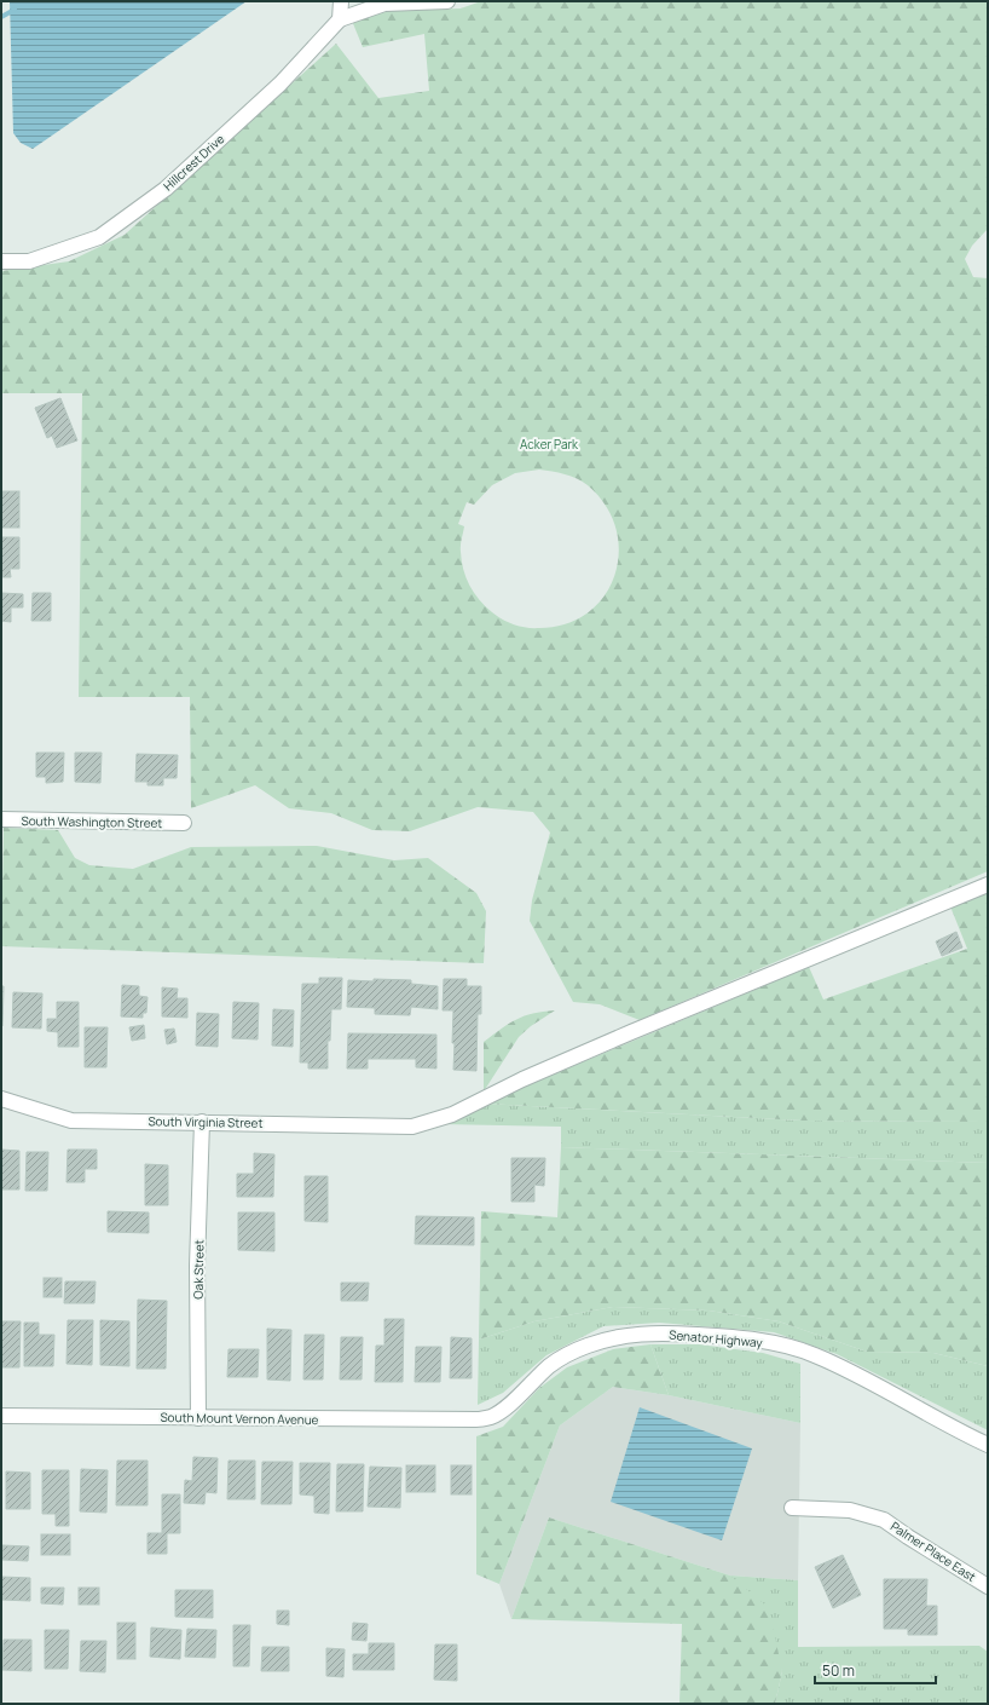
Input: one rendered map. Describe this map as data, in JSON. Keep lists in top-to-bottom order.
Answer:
{
  "streets": {
    "street": [
      "Hillcrest Drive",
      "South Washington Street",
      "South Virginia Street",
      "Oak Street",
      "Senator Highway",
      "South Mount Vernon Avenue",
      "Palmer Place East"
    ]
  },
  "crossings": [
    ["South Virginia Street", "Oak Street"],
    ["Oak Street", "South Mount Vernon Avenue"],
    ["Senator Highway", "South Mount Vernon Avenue"]
  ],
  "parks": ["Acker Park"],
  "scale_bar": "50 m"
}
